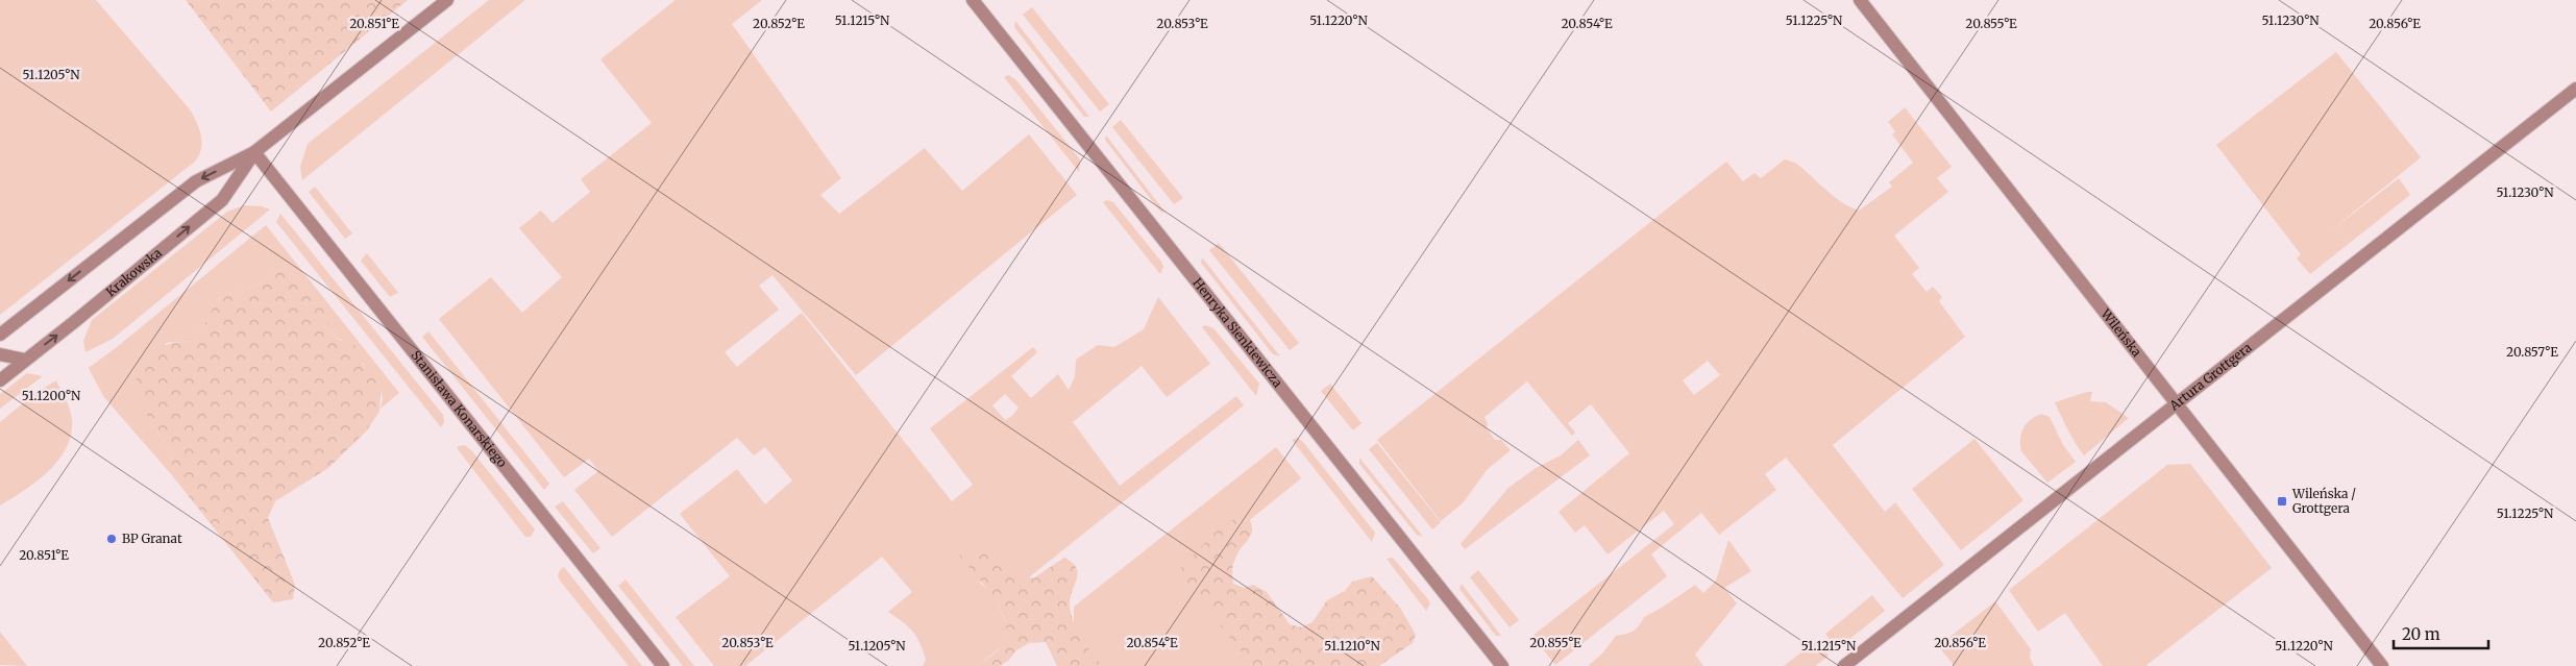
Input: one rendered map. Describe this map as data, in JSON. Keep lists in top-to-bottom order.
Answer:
{
  "streets": {
    "street": [
      "Krakowska",
      "Henryka Sienkiewicza",
      "Wileńska",
      "Artura Grottgera",
      "Stanisława Konarskiego"
    ]
  },
  "crossings": [
    ["Krakowska", "Stanisława Konarskiego"],
    ["Wileńska", "Artura Grottgera"]
  ],
  "places": {
    "transit": ["Wileńska / Grottgera"],
    "other": ["BP Granat"]
  },
  "scale_bar": "20 m",
  "coordinates": [
    "51.1215°N",
    "51.1220°N",
    "51.1225°N",
    "51.1230°N",
    "20.852°E",
    "20.853°E",
    "20.854°E",
    "20.855°E",
    "20.856°E",
    "20.851°E",
    "51.1205°N",
    "20.857°E",
    "51.1200°N",
    "51.1210°N"
  ]
}
